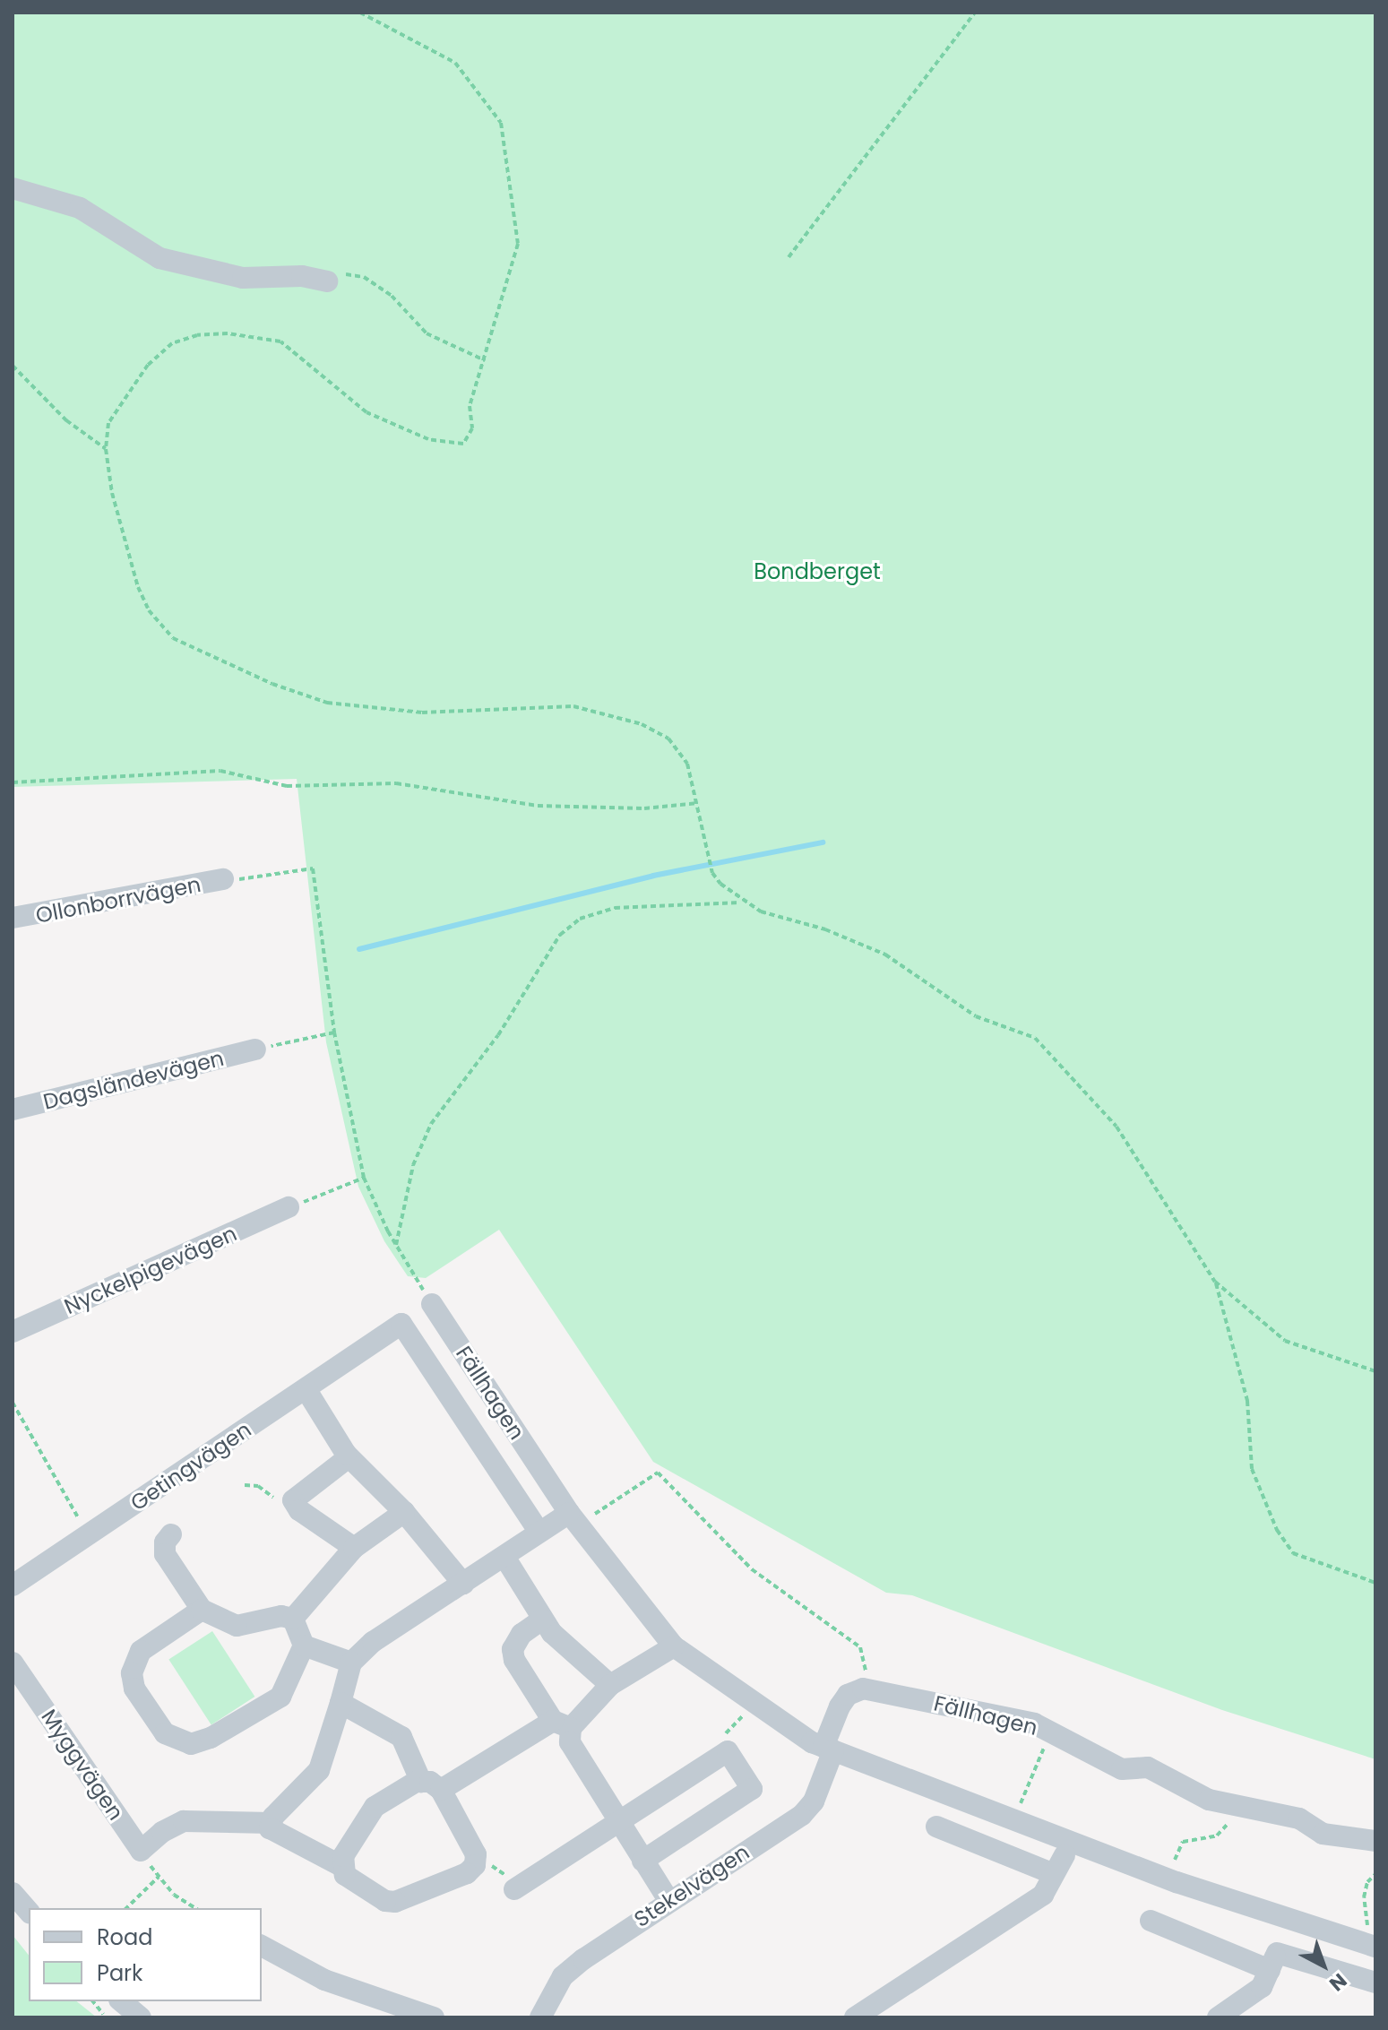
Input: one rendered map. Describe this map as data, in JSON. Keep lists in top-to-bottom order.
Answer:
{
  "streets": {
    "street": [
      "Ollonborrvägen",
      "Dagsländevägen",
      "Nyckelpigevägen",
      "Fällhagen",
      "Getingvägen",
      "Myggvägen",
      "Stekelvägen"
    ]
  },
  "crossings": [
    ["Fällhagen", "Stekelvägen"]
  ],
  "parks": ["Bondberget"],
  "legend": ["Road", "Park"],
  "north": "bottom right"
}
